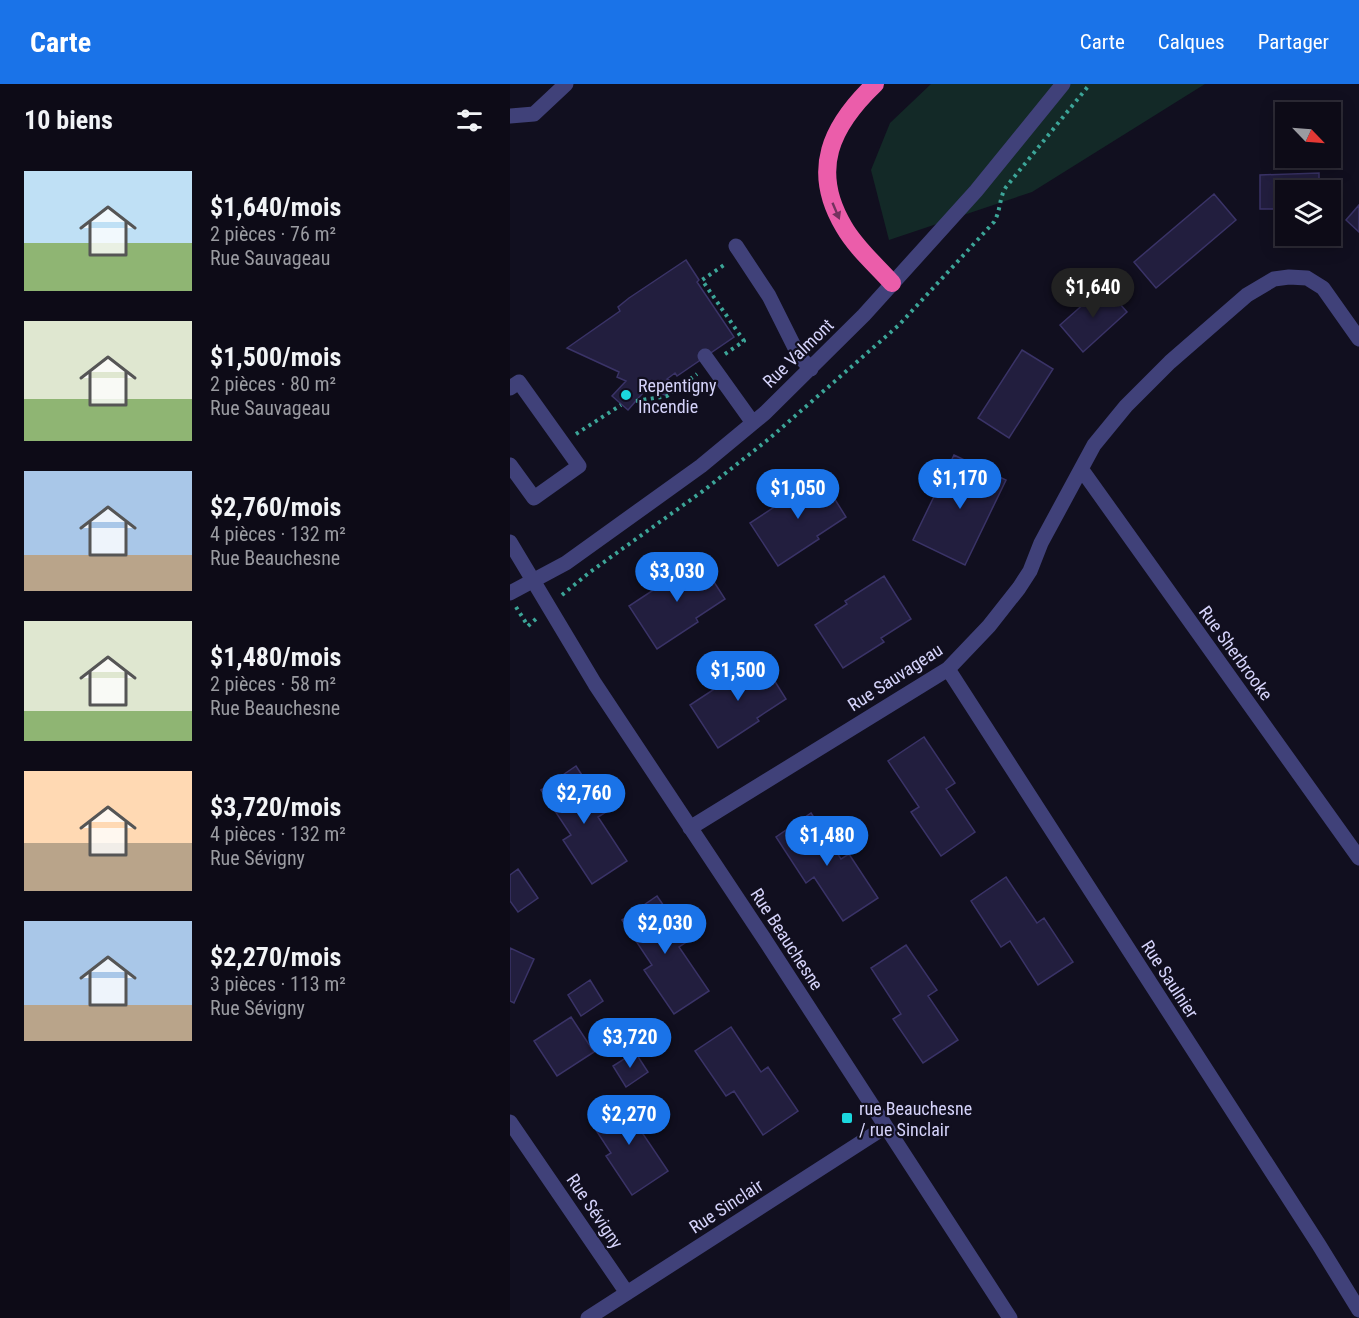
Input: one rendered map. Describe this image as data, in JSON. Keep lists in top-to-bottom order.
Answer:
{
  "streets": {
    "street": [
      "Rue Valmont",
      "Rue Sherbrooke",
      "Rue Sauvageau",
      "Rue Beauchesne",
      "Rue Saulnier",
      "Rue Sinclair",
      "Rue Sévigny"
    ]
  },
  "crossings": [
    ["Rue Valmont", "Rue Beauchesne"],
    ["Rue Sherbrooke", "Rue Sauvageau"],
    ["Rue Sauvageau", "Rue Beauchesne"],
    ["Rue Sauvageau", "Rue Saulnier"],
    ["Rue Beauchesne", "Rue Sinclair"],
    ["Rue Sinclair", "Rue Sévigny"]
  ],
  "places": {
    "other": ["Repentigny Incendie"],
    "transit": ["rue Beauchesne / rue Sinclair"]
  },
  "north": "bottom right",
  "page": {
    "header": "Carte",
    "nav": ["Carte", "Calques", "Partager"],
    "heading": "10 biens",
    "list": [
      {
        "name": "$1,640/mois",
        "note": "2 pièces · 76 m² · Rue Sauvageau"
      },
      {
        "name": "$1,500/mois",
        "note": "2 pièces · 80 m² · Rue Sauvageau"
      },
      {
        "name": "$2,760/mois",
        "note": "4 pièces · 132 m² · Rue Beauchesne"
      },
      {
        "name": "$1,480/mois",
        "note": "2 pièces · 58 m² · Rue Beauchesne"
      },
      {
        "name": "$3,720/mois",
        "note": "4 pièces · 132 m² · Rue Sévigny"
      },
      {
        "name": "$2,270/mois",
        "note": "3 pièces · 113 m² · Rue Sévigny"
      }
    ],
    "price": [
      "$1,640",
      "$1,170",
      "$1,050",
      "$3,030",
      "$1,500",
      "$2,760",
      "$1,480",
      "$2,030",
      "$3,720",
      "$2,270"
    ]
  }
}
